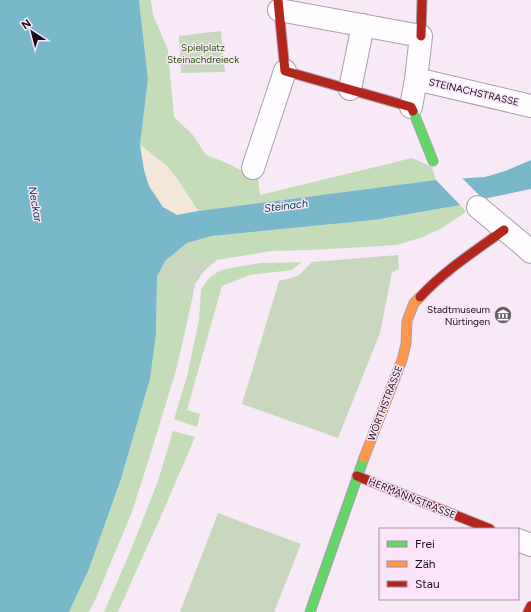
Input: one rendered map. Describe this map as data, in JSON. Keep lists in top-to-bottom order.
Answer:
{
  "streets": {
    "street": ["STEINACHSTRASSE", "WÖRTHSTRASSE", "HERMANNSTRASSE"]
  },
  "crossings": [
    ["WÖRTHSTRASSE", "HERMANNSTRASSE"]
  ],
  "water": ["Neckar", "Steinach"],
  "parks": ["Spielplatz Steinachdreieck"],
  "places": {
    "museum": ["Stadtmuseum Nürtingen"]
  },
  "legend": ["Frei", "Zäh", "Stau"],
  "north": "top left"
}
